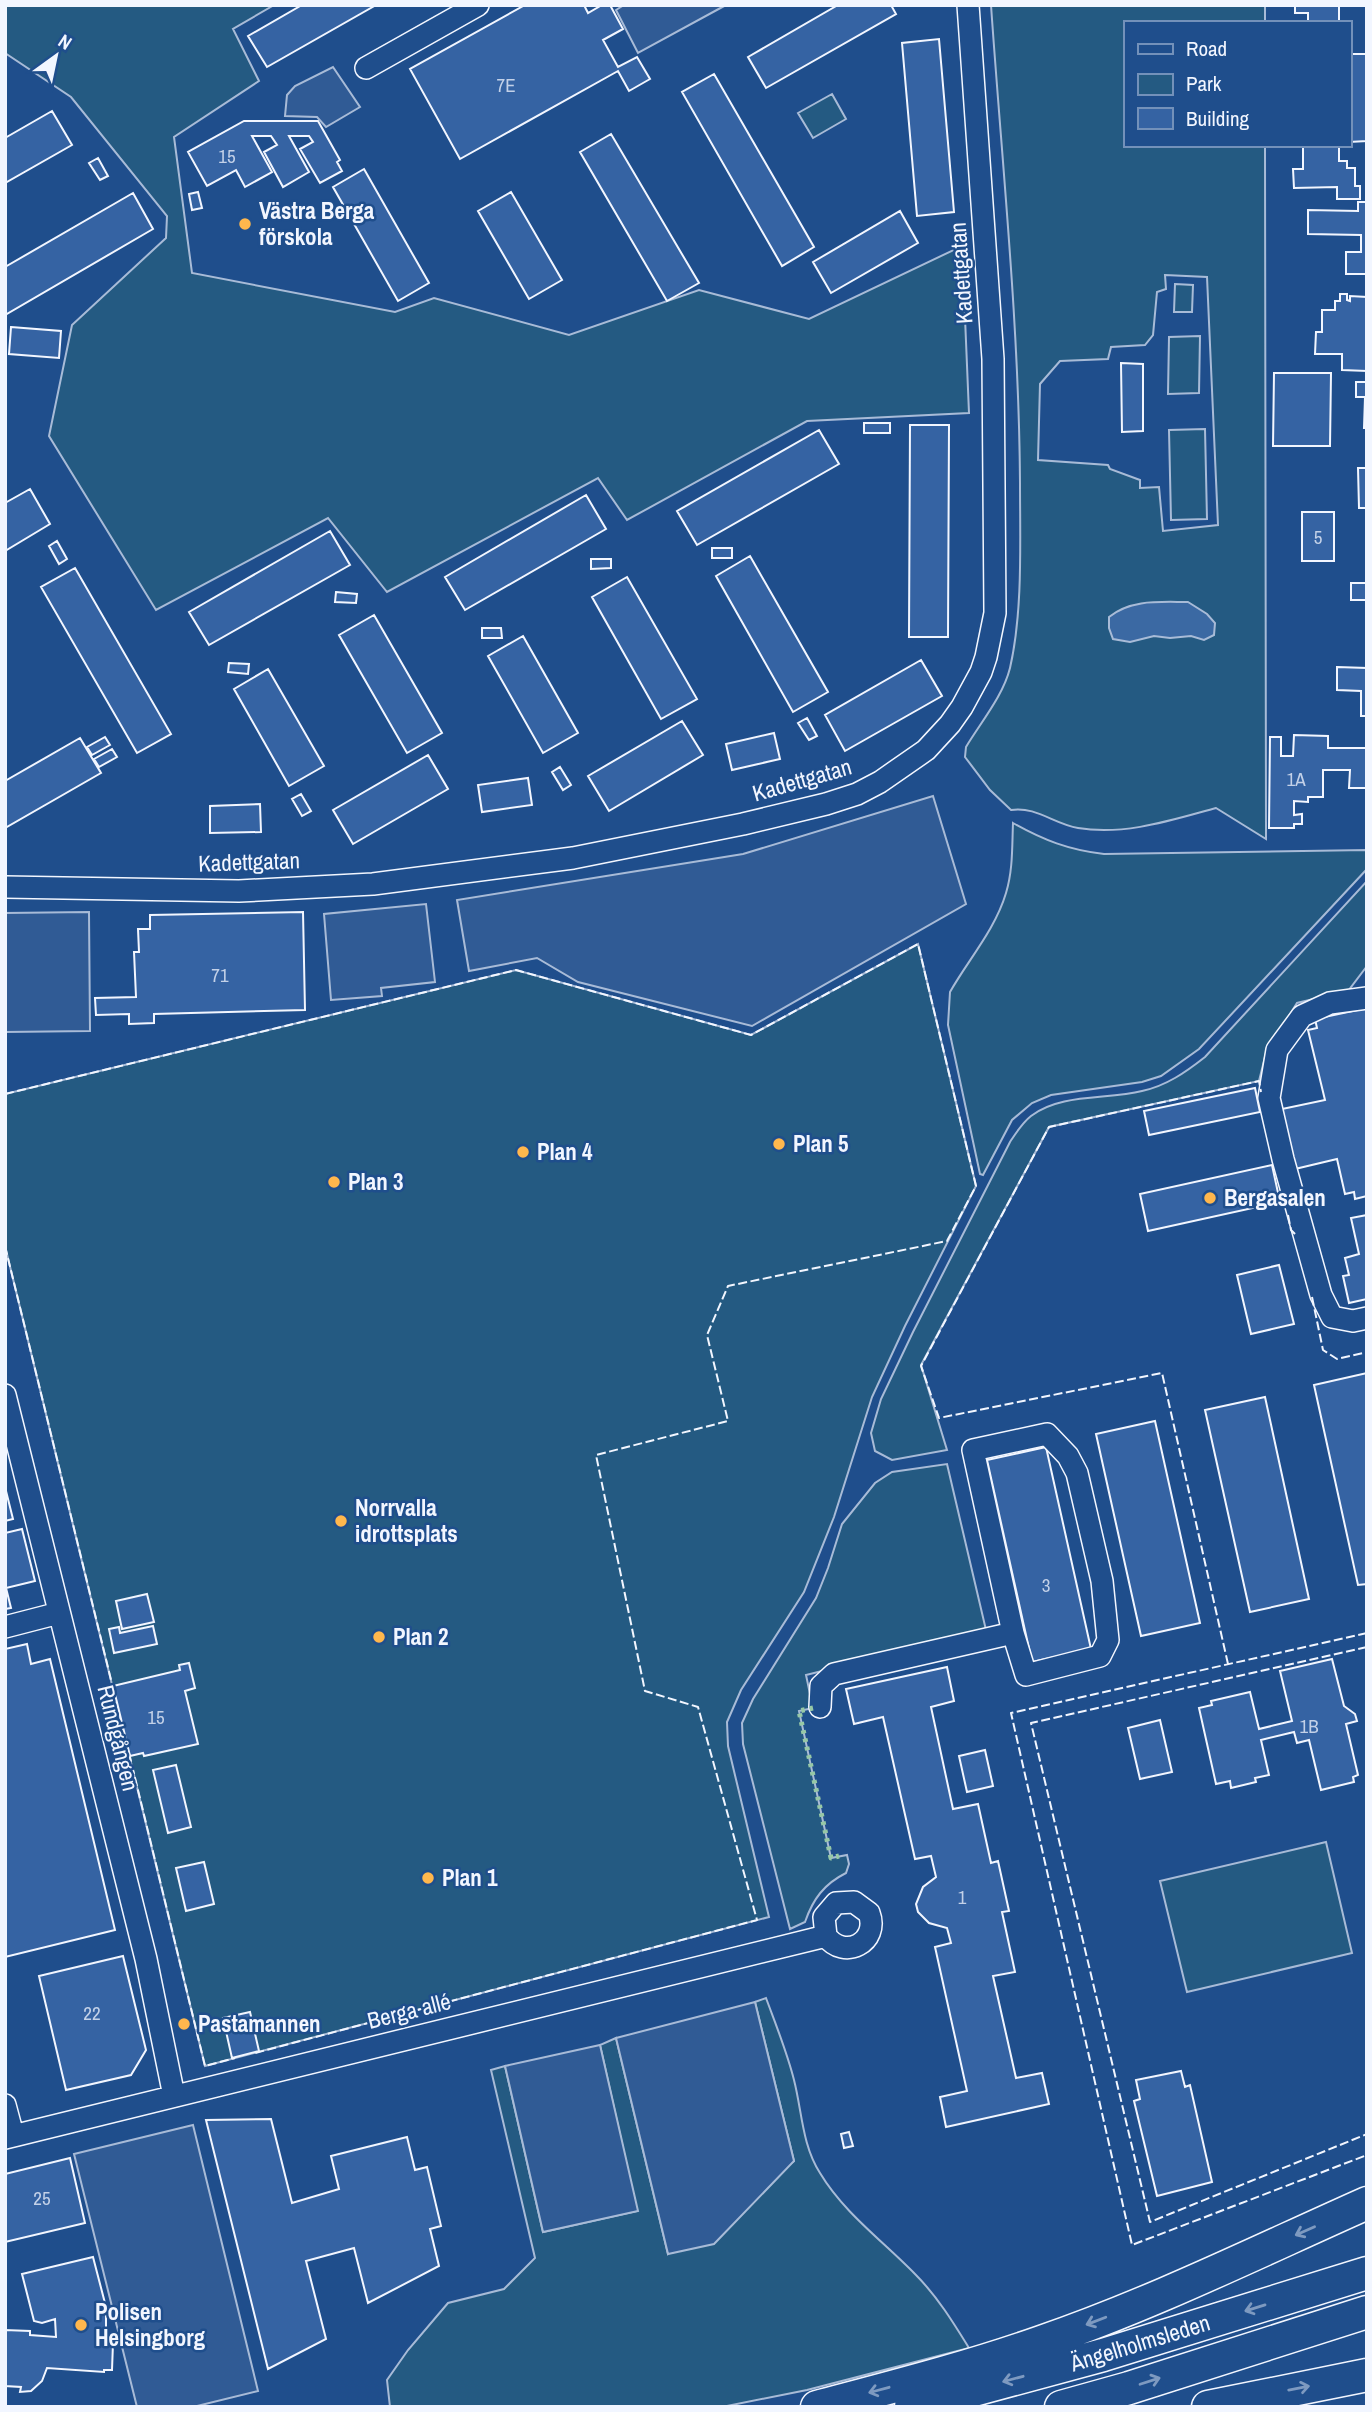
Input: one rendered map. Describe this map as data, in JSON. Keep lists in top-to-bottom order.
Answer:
{
  "streets": {
    "highway": ["Ängelholmsleden"],
    "street": ["Kadettgatan", "Rundgången", "Berga allé"]
  },
  "crossings": [
    ["Rundgången", "Berga allé"]
  ],
  "places": [
    "Västra Berga förskola",
    "Plan 5",
    "Plan 4",
    "Plan 3",
    "Bergasalen",
    "Norrvalla idrottsplats",
    "Plan 2",
    "Plan 1",
    "Pastamannen",
    "Polisen Helsingborg"
  ],
  "house_numbers": [
    "7E",
    "15",
    "5",
    "1A",
    "71",
    "3",
    "15",
    "1B",
    "1",
    "22",
    "25"
  ],
  "legend": ["Road", "Park", "Building"],
  "north": "top right"
}
